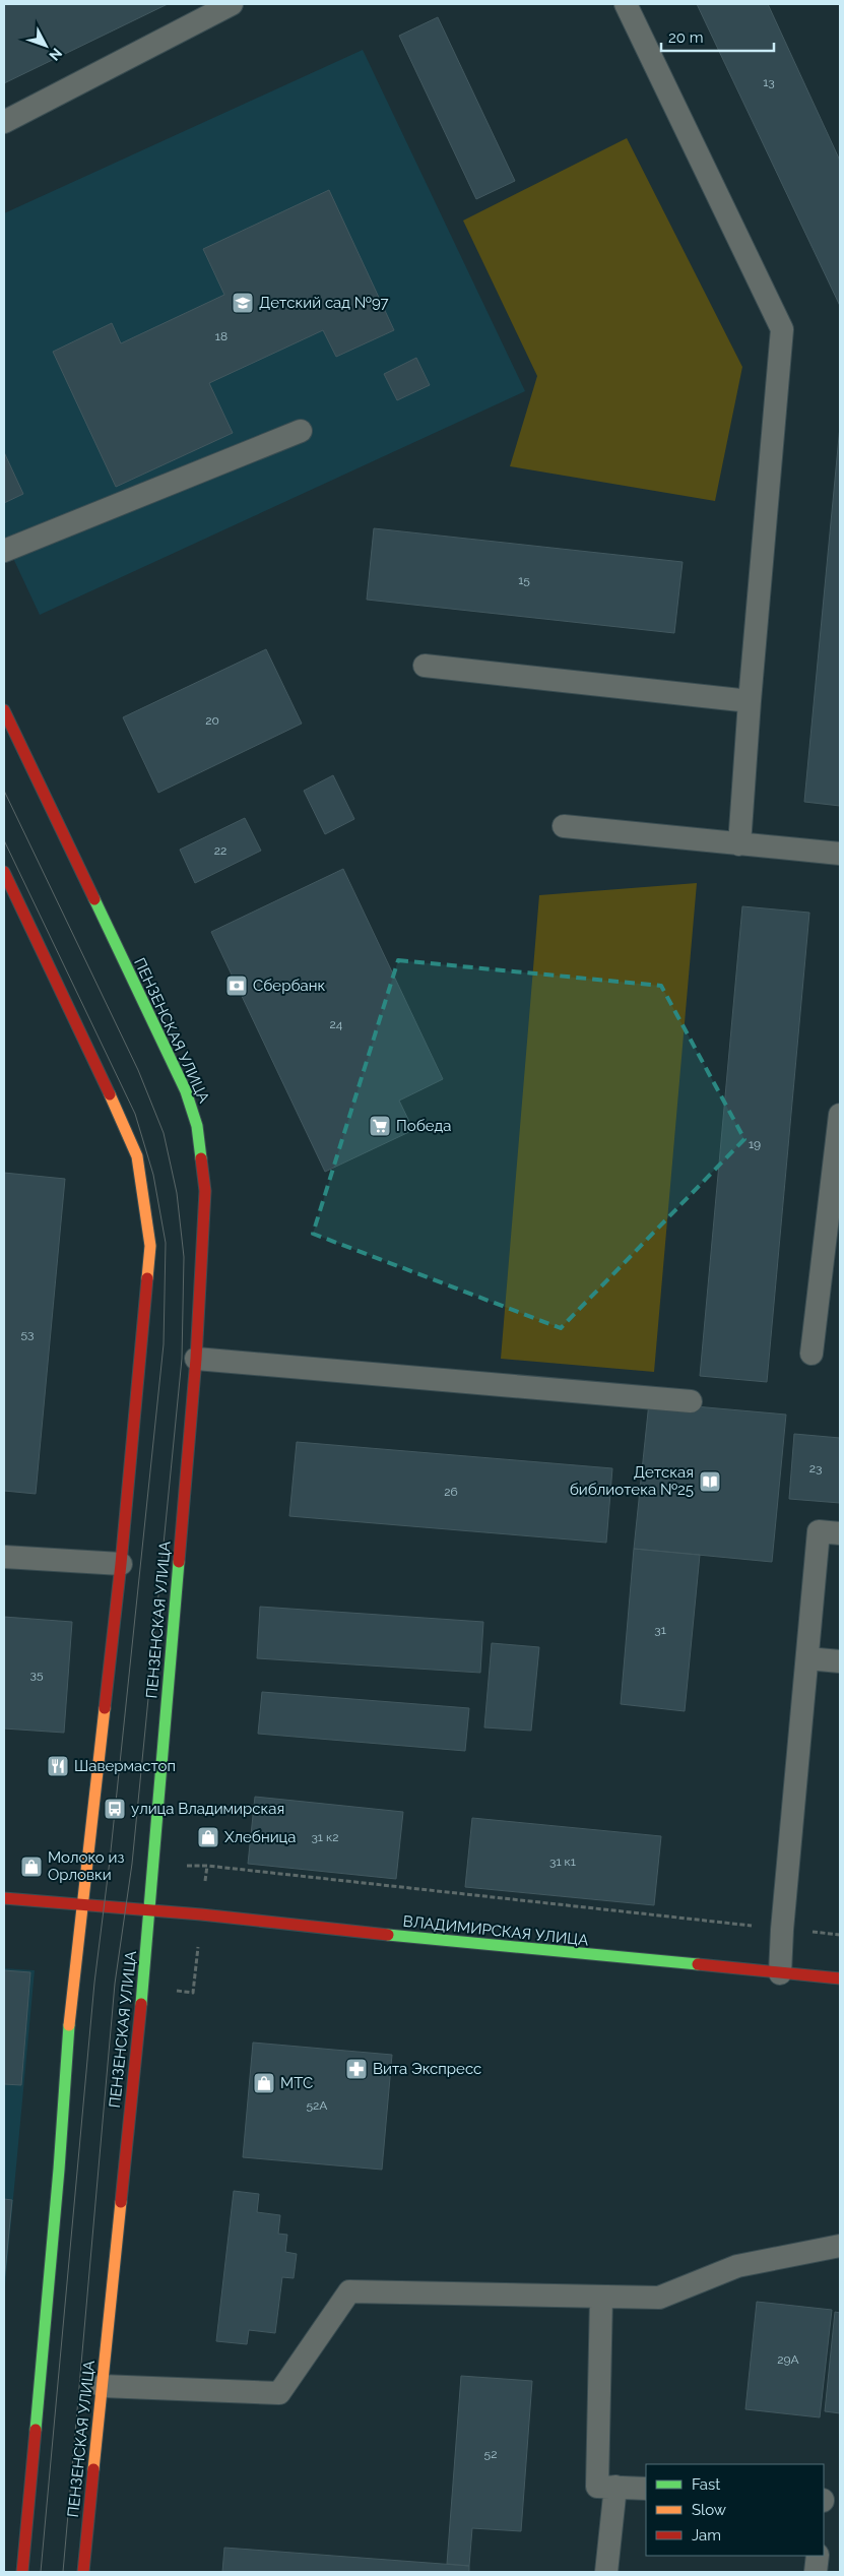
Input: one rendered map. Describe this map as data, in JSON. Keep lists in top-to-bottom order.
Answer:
{
  "streets": {
    "main road": ["ПЕНЗЕНСКАЯ УЛИЦА", "ВЛАДИМИРСКАЯ УЛИЦА"]
  },
  "crossings": [
    ["ПЕНЗЕНСКАЯ УЛИЦА", "ВЛАДИМИРСКАЯ УЛИЦА"]
  ],
  "places": {
    "school or university": ["Детский сад №97"],
    "bank": ["Сбербанк"],
    "supermarket": ["Победа"],
    "library": ["Детская библиотека №25"],
    "restaurant": ["Шавермастоп"],
    "bus stop": ["улица Владимирская"],
    "shop": ["Хлебница", "Молоко из Орловки", "МТС"],
    "pharmacy": ["Вита Экспресс"]
  },
  "house_numbers": [
    "13",
    "18",
    "15",
    "20",
    "22",
    "24",
    "19",
    "53",
    "23",
    "26",
    "31",
    "35",
    "31 к2",
    "31 к1",
    "52А",
    "29А",
    "52"
  ],
  "legend": ["Fast", "Slow", "Jam"],
  "scale_bar": "20 m",
  "north": "bottom right"
}
